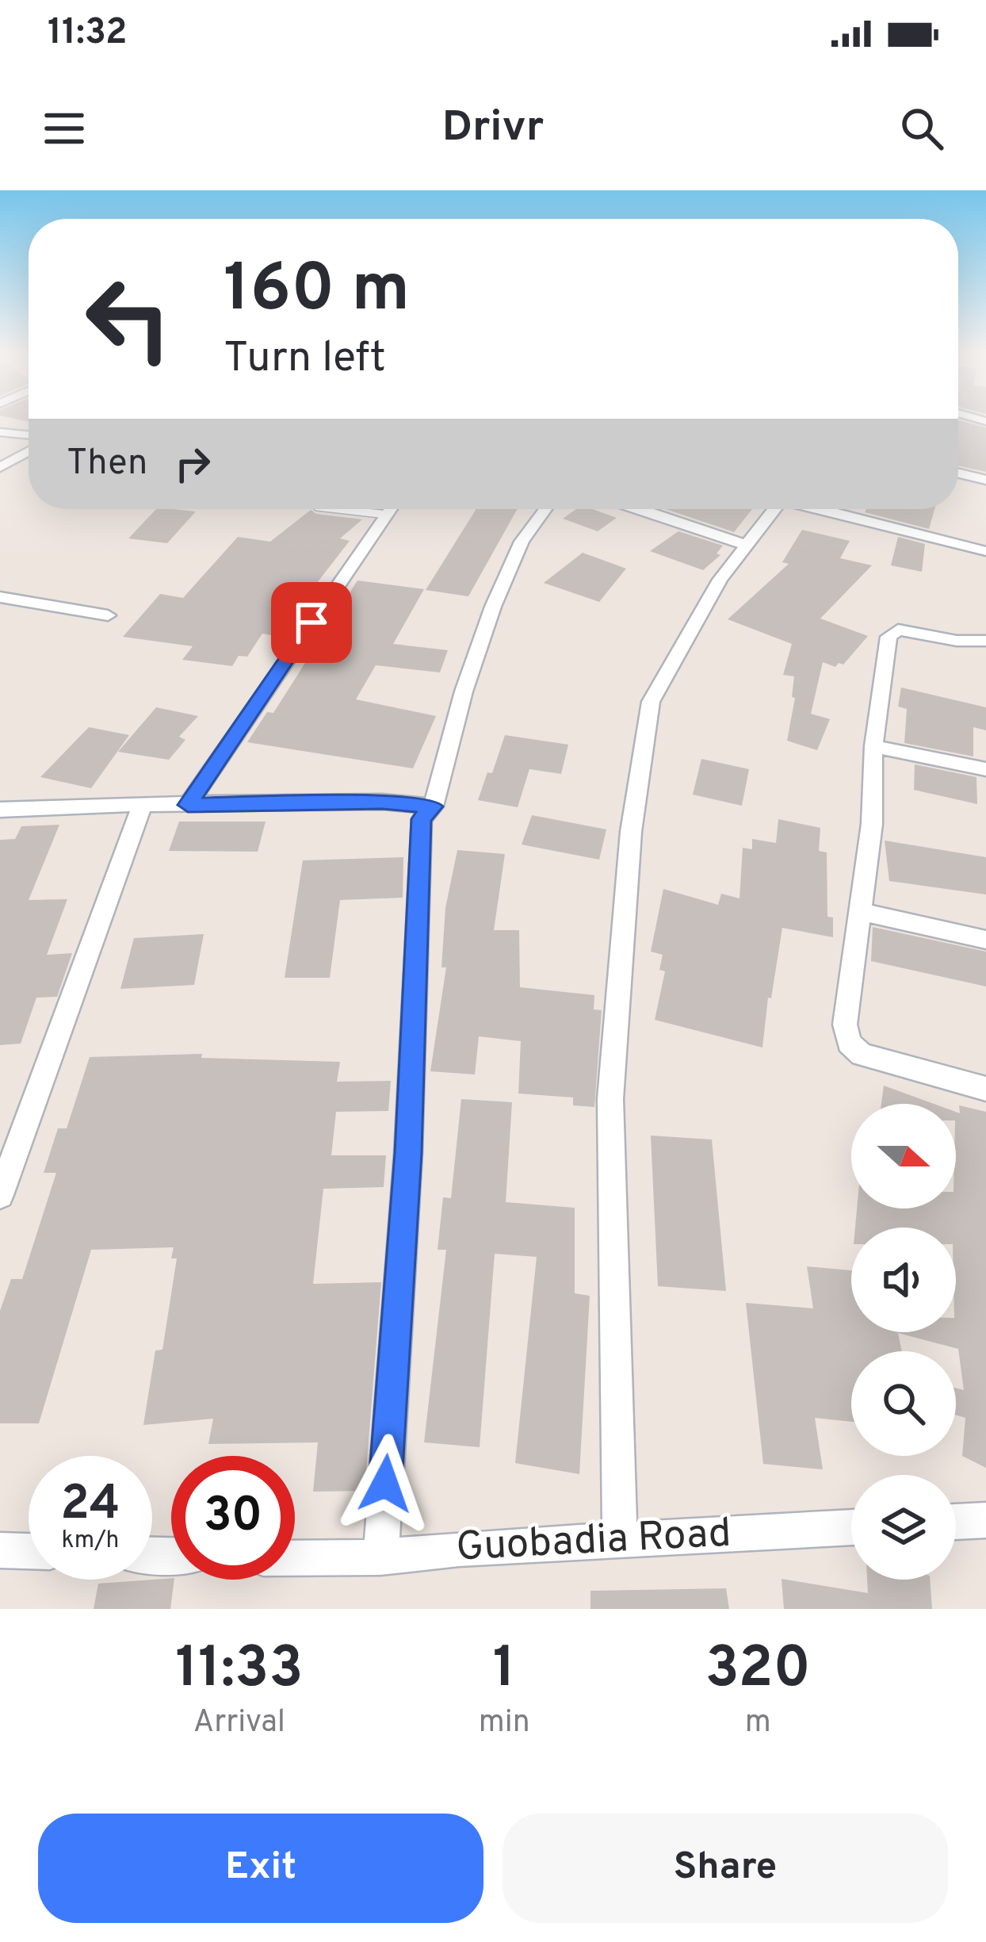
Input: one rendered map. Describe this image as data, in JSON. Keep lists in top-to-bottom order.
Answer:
{
  "streets": {
    "street": ["Guobadia Road"]
  },
  "north": "right",
  "page": {
    "status": "11:32",
    "header": "Drivr",
    "turn": ["160 m", "Turn left"],
    "then": "Then",
    "speed": "24 km/h",
    "limit": "30",
    "eta": [
      "11:33",
      "Arrival",
      "1",
      "min",
      "320",
      "m"
    ],
    "buttons": ["Exit", "Share"]
  }
}
